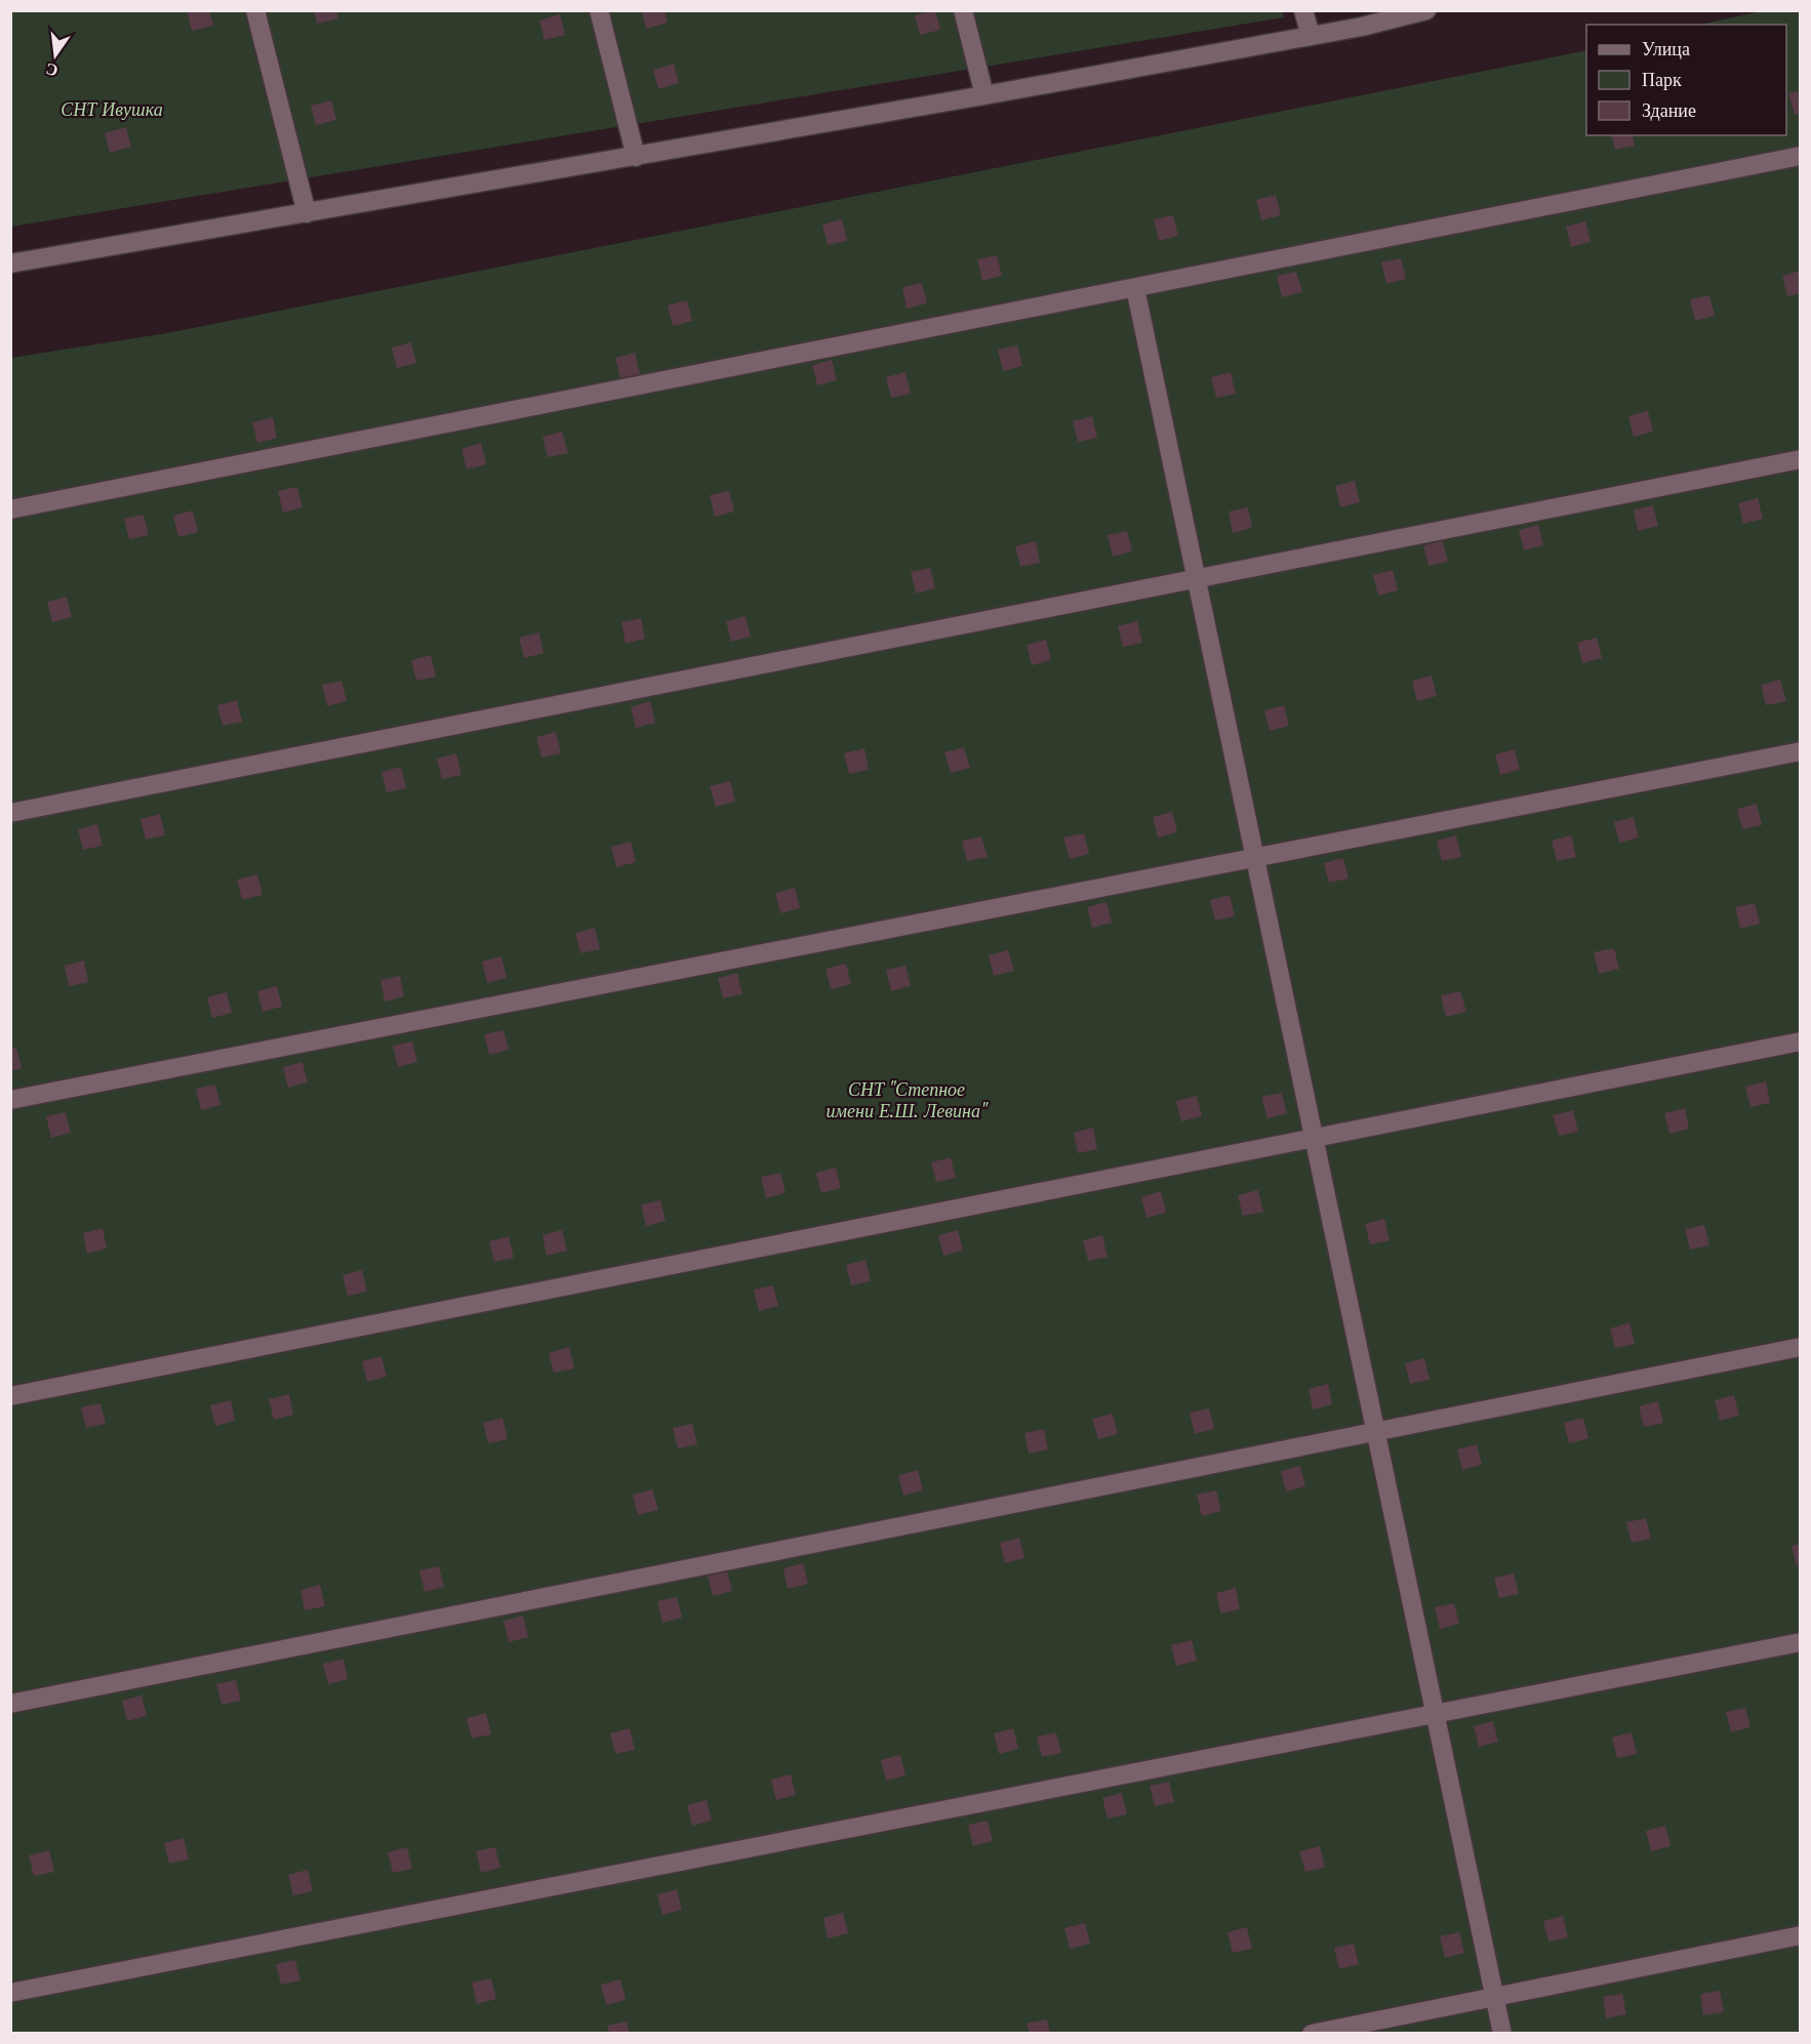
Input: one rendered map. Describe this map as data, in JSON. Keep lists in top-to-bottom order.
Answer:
{
  "parks": ["СНТ Ивушка", "СНТ \"Степное имени Е.Ш. Левина\""],
  "legend": ["Улица", "Парк", "Здание"],
  "north": "bottom"
}
